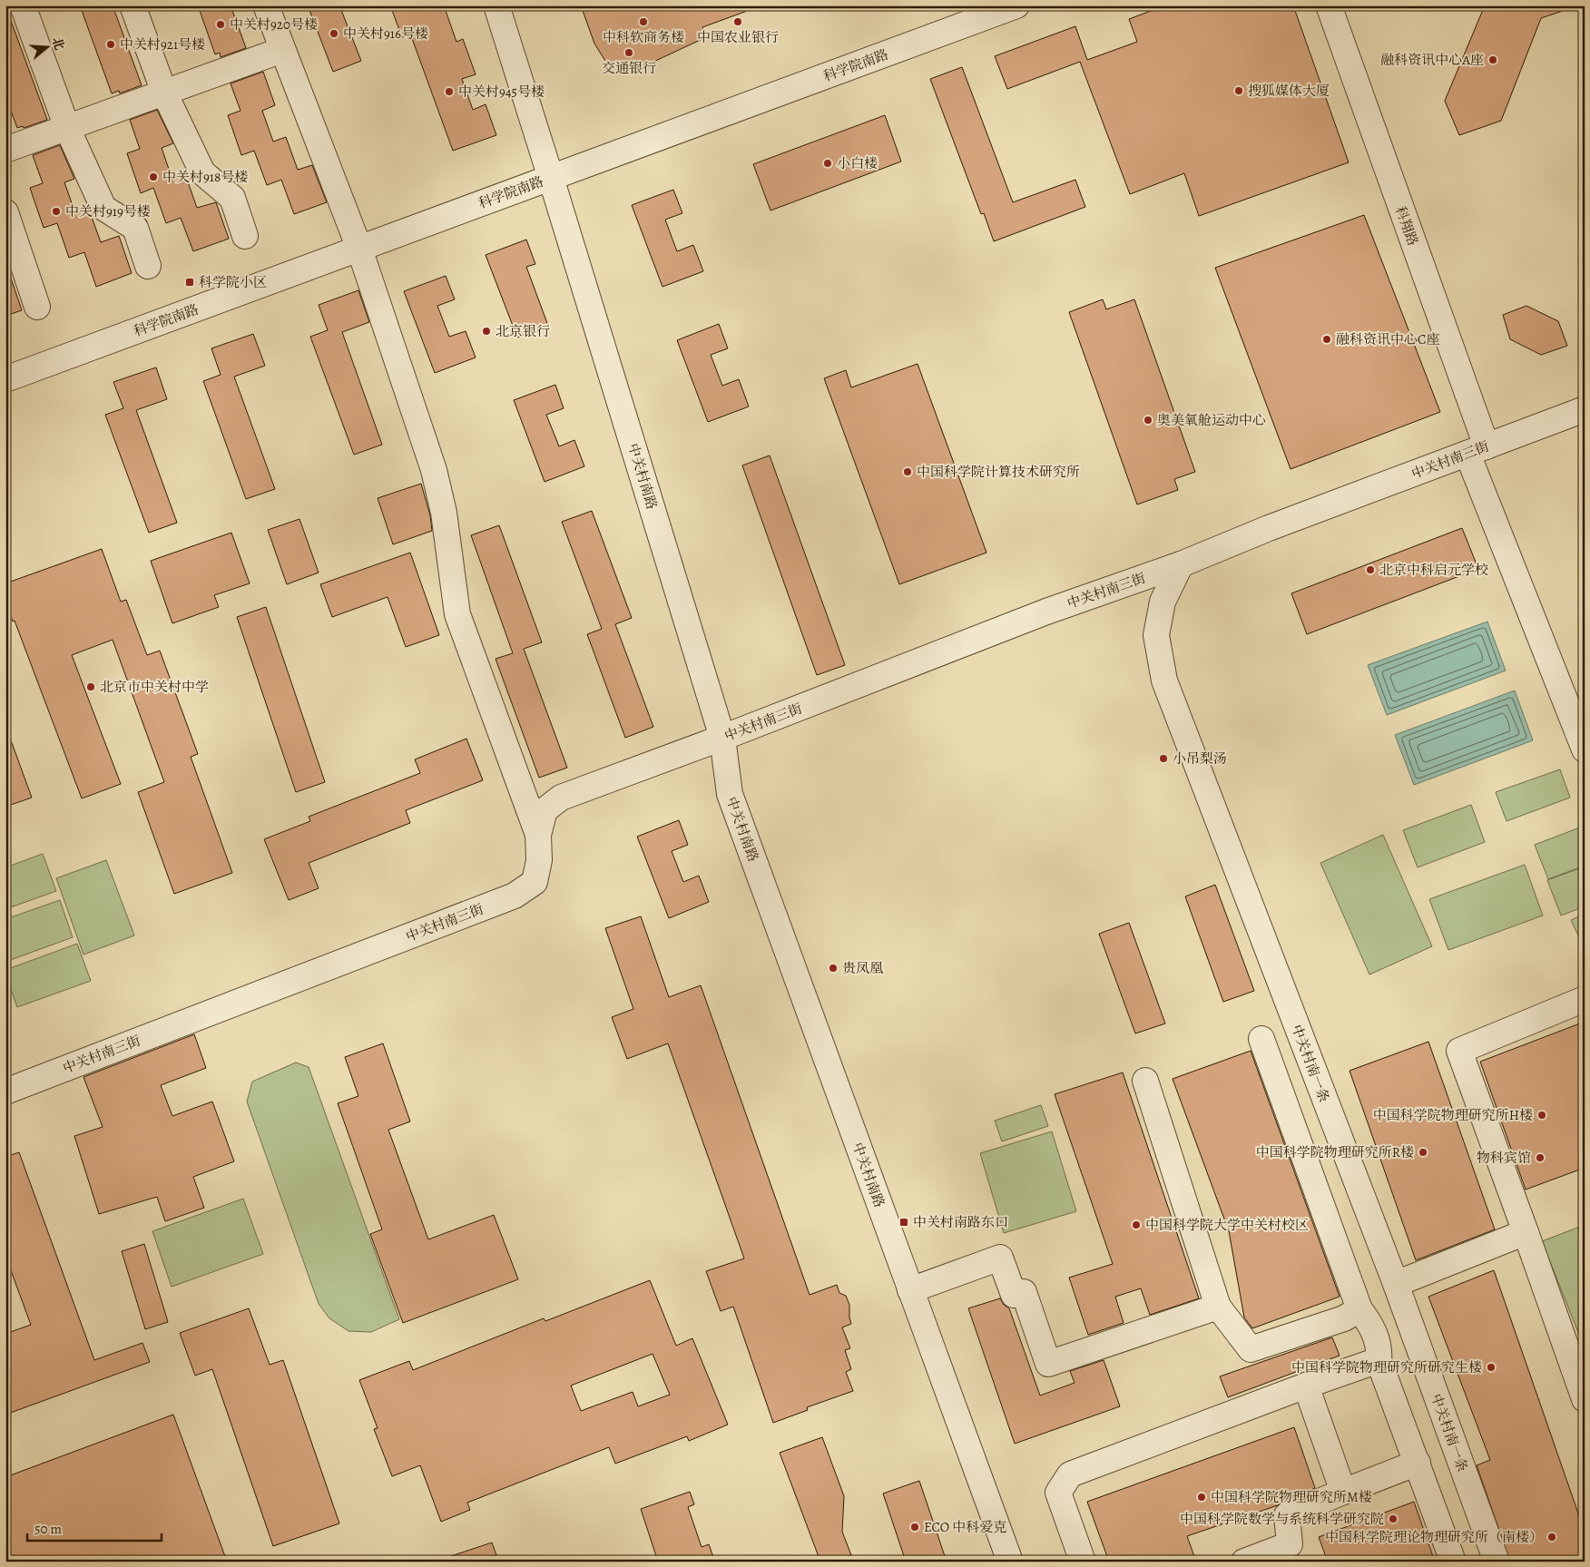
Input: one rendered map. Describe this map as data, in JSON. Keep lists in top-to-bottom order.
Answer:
{
  "streets": {
    "street": [
      "科学院南路",
      "科翔路",
      "中关村南三街",
      "中关村南路",
      "中关村南一条"
    ]
  },
  "crossings": [
    ["科学院南路", "中关村南路"],
    ["科翔路", "中关村南三街"],
    ["中关村南三街", "中关村南路"],
    ["中关村南三街", "中关村南一条"]
  ],
  "places": {
    "other": [
      "中科软商务楼",
      "中国农业银行",
      "中关村920号楼",
      "中关村916号楼",
      "中关村921号楼",
      "交通银行",
      "融科资讯中心A座",
      "搜狐媒体大厦",
      "中关村945号楼",
      "小白楼",
      "中关村918号楼",
      "中关村919号楼",
      "北京银行",
      "融科资讯中心C座",
      "奥美氧舱运动中心",
      "中国科学院计算技术研究所",
      "北京中科启元学校",
      "北京市中关村中学",
      "小吊梨汤",
      "贵凤凰",
      "中国科学院物理研究所H楼",
      "中国科学院物理研究所R楼",
      "物科宾馆",
      "中国科学院大学中关村校区",
      "中国科学院物理研究所研究生楼",
      "中国科学院物理研究所M楼",
      "中国科学院数学与系统科学研究院",
      "ECO 中科爱克",
      "中国科学院理论物理研究所（南楼）"
    ],
    "transit": ["科学院小区", "中关村南路东口"]
  },
  "scale_bar": "50 m",
  "north": "right"
}
